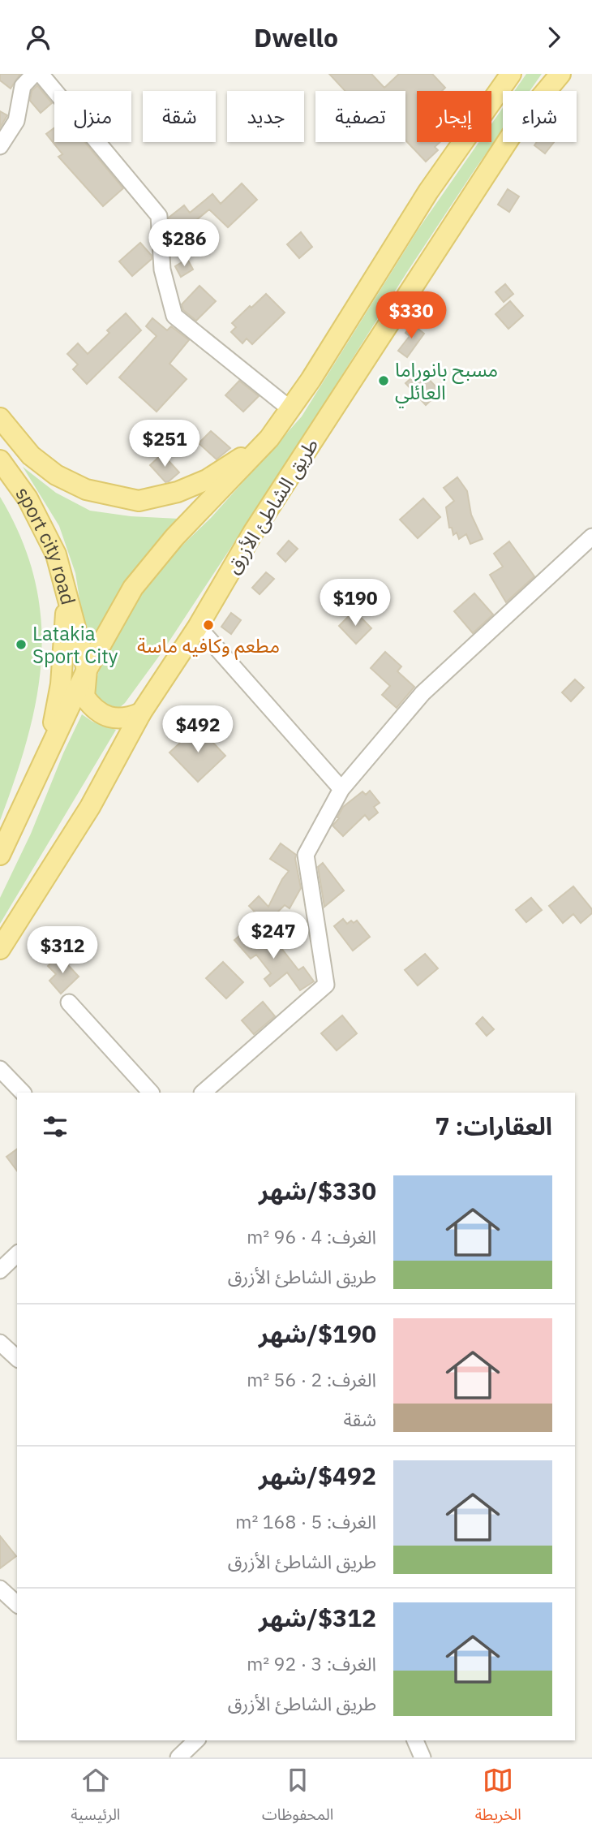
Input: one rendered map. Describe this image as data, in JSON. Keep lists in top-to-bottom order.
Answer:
{
  "streets": {
    "main road": ["طريق الشاطئ الأزرق", "sport city road"]
  },
  "crossings": [
    ["طريق الشاطئ الأزرق", "sport city road"]
  ],
  "places": ["مسبح بانوراما العائلي", "مطعم وكافيه ماسة", "Latakia Sport City"],
  "page": {
    "header": "Dwello",
    "chip": [
      "شراء",
      "إيجار",
      "تصفية",
      "جديد",
      "شقة",
      "منزل"
    ],
    "price": [
      "$286",
      "$330",
      "$251",
      "$190",
      "$492",
      "$247",
      "$312"
    ],
    "heading": "العقارات: 7",
    "list": [
      {
        "name": "$330/شهر",
        "note": "الغرف: 4 · 96 m² · طريق الشاطئ الأزرق"
      },
      {
        "name": "$190/شهر",
        "note": "الغرف: 2 · 56 m² · شقة"
      },
      {
        "name": "$492/شهر",
        "note": "الغرف: 5 · 168 m² · طريق الشاطئ الأزرق"
      },
      {
        "name": "$312/شهر",
        "note": "الغرف: 3 · 92 m² · طريق الشاطئ الأزرق"
      }
    ],
    "tabs": ["الخريطة", "المحفوظات", "الرئيسية"]
  }
}
